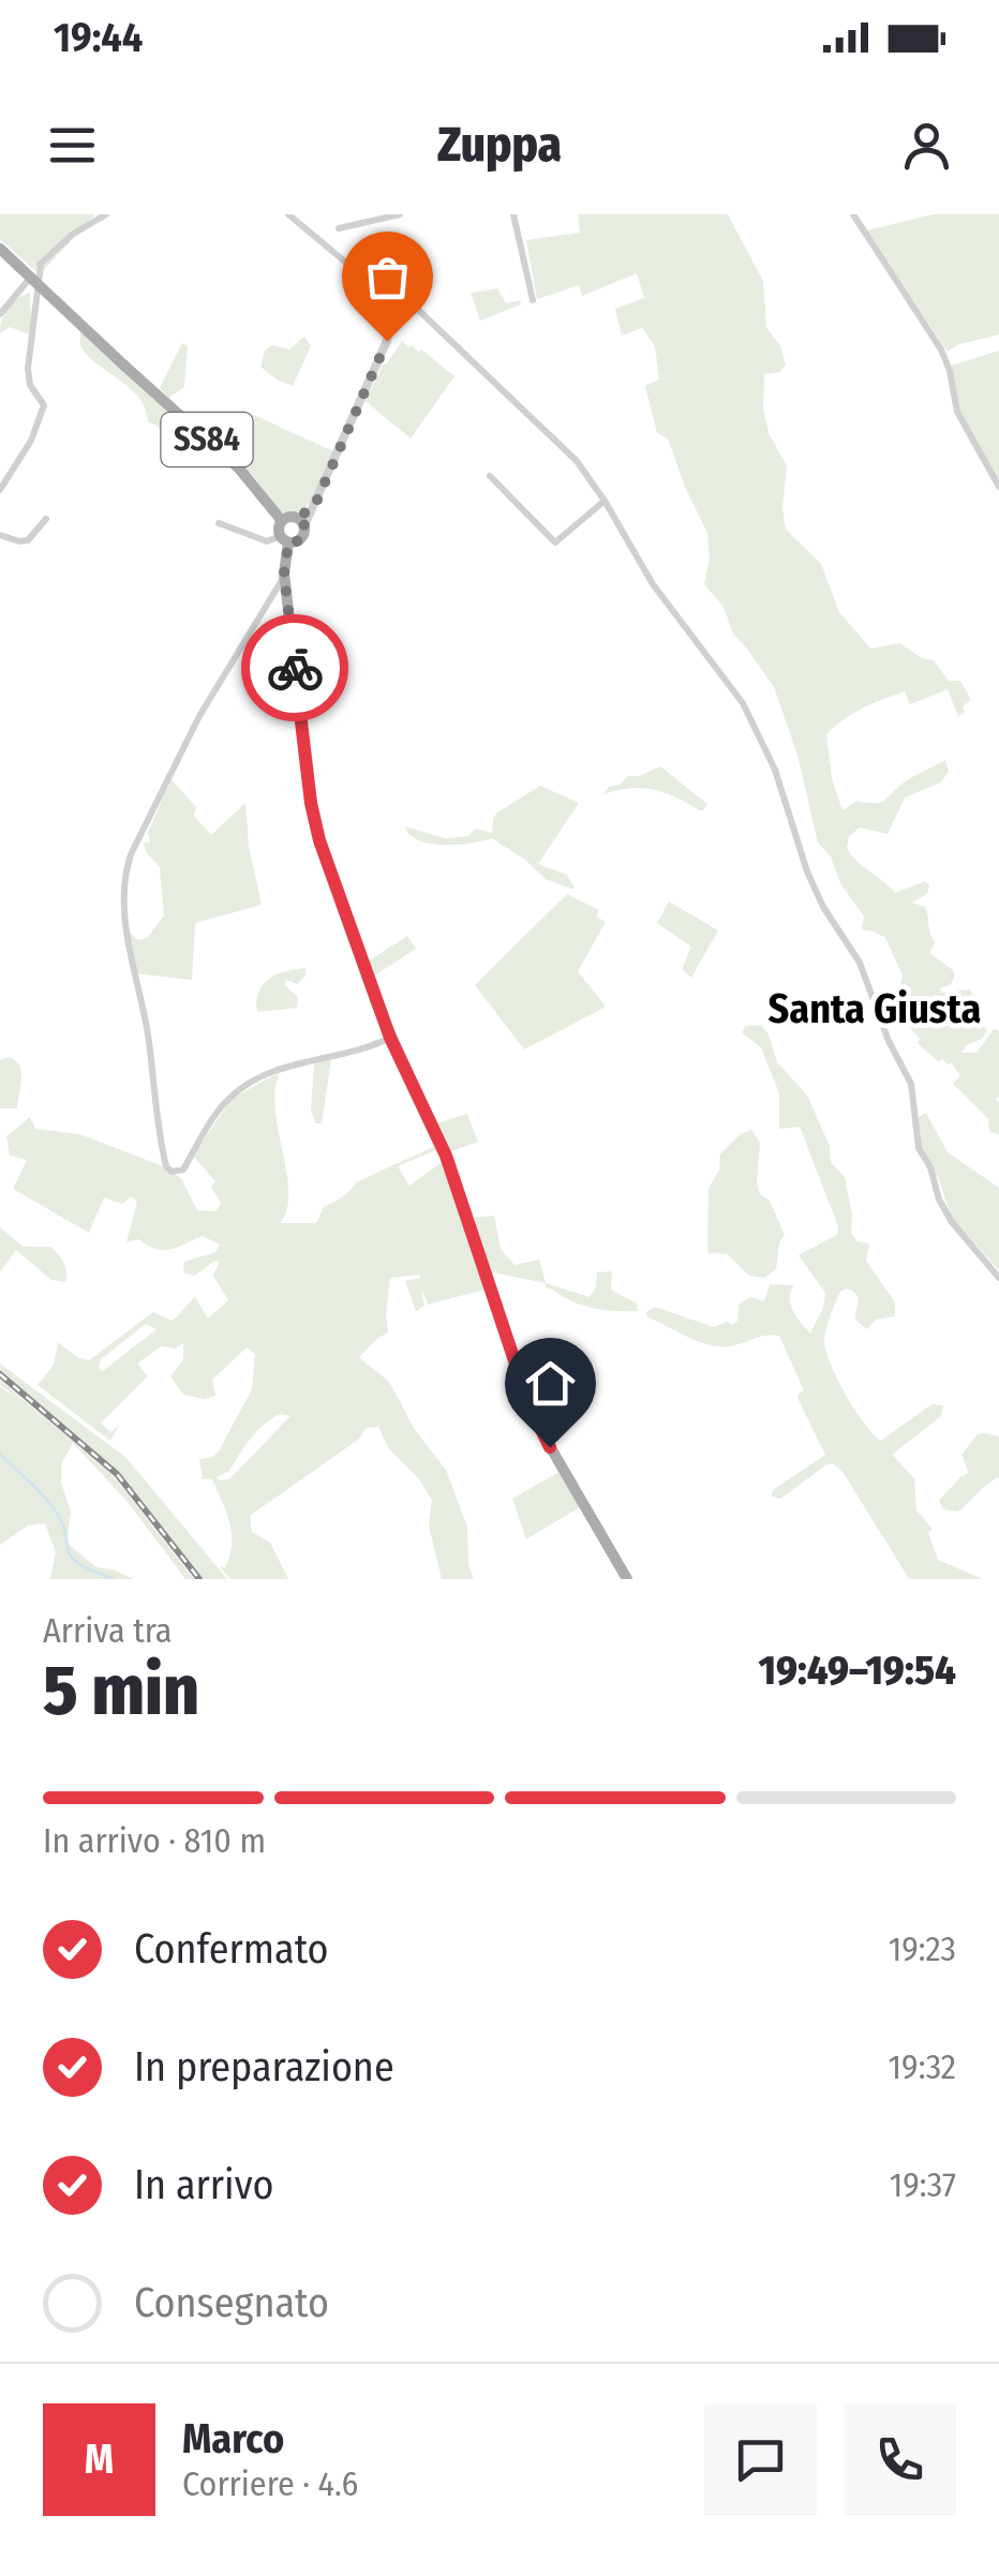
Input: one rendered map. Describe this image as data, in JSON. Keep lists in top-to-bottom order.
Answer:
{
  "streets": {
    "main road": ["SS84"]
  },
  "districts": ["Santa Giusta"],
  "page": {
    "status": "19:44",
    "header": "Zuppa",
    "heading": ["5 min", "Arriva tra", "19:49–19:54"],
    "panel": ["Marco", "Corriere · 4.6"],
    "bar": "In arrivo · 810 m",
    "list": [
      ["Confermato", "19:23"],
      ["In preparazione", "19:32"],
      ["In arrivo", "19:37"],
      "Consegnato"
    ],
    "round": "M"
  }
}
